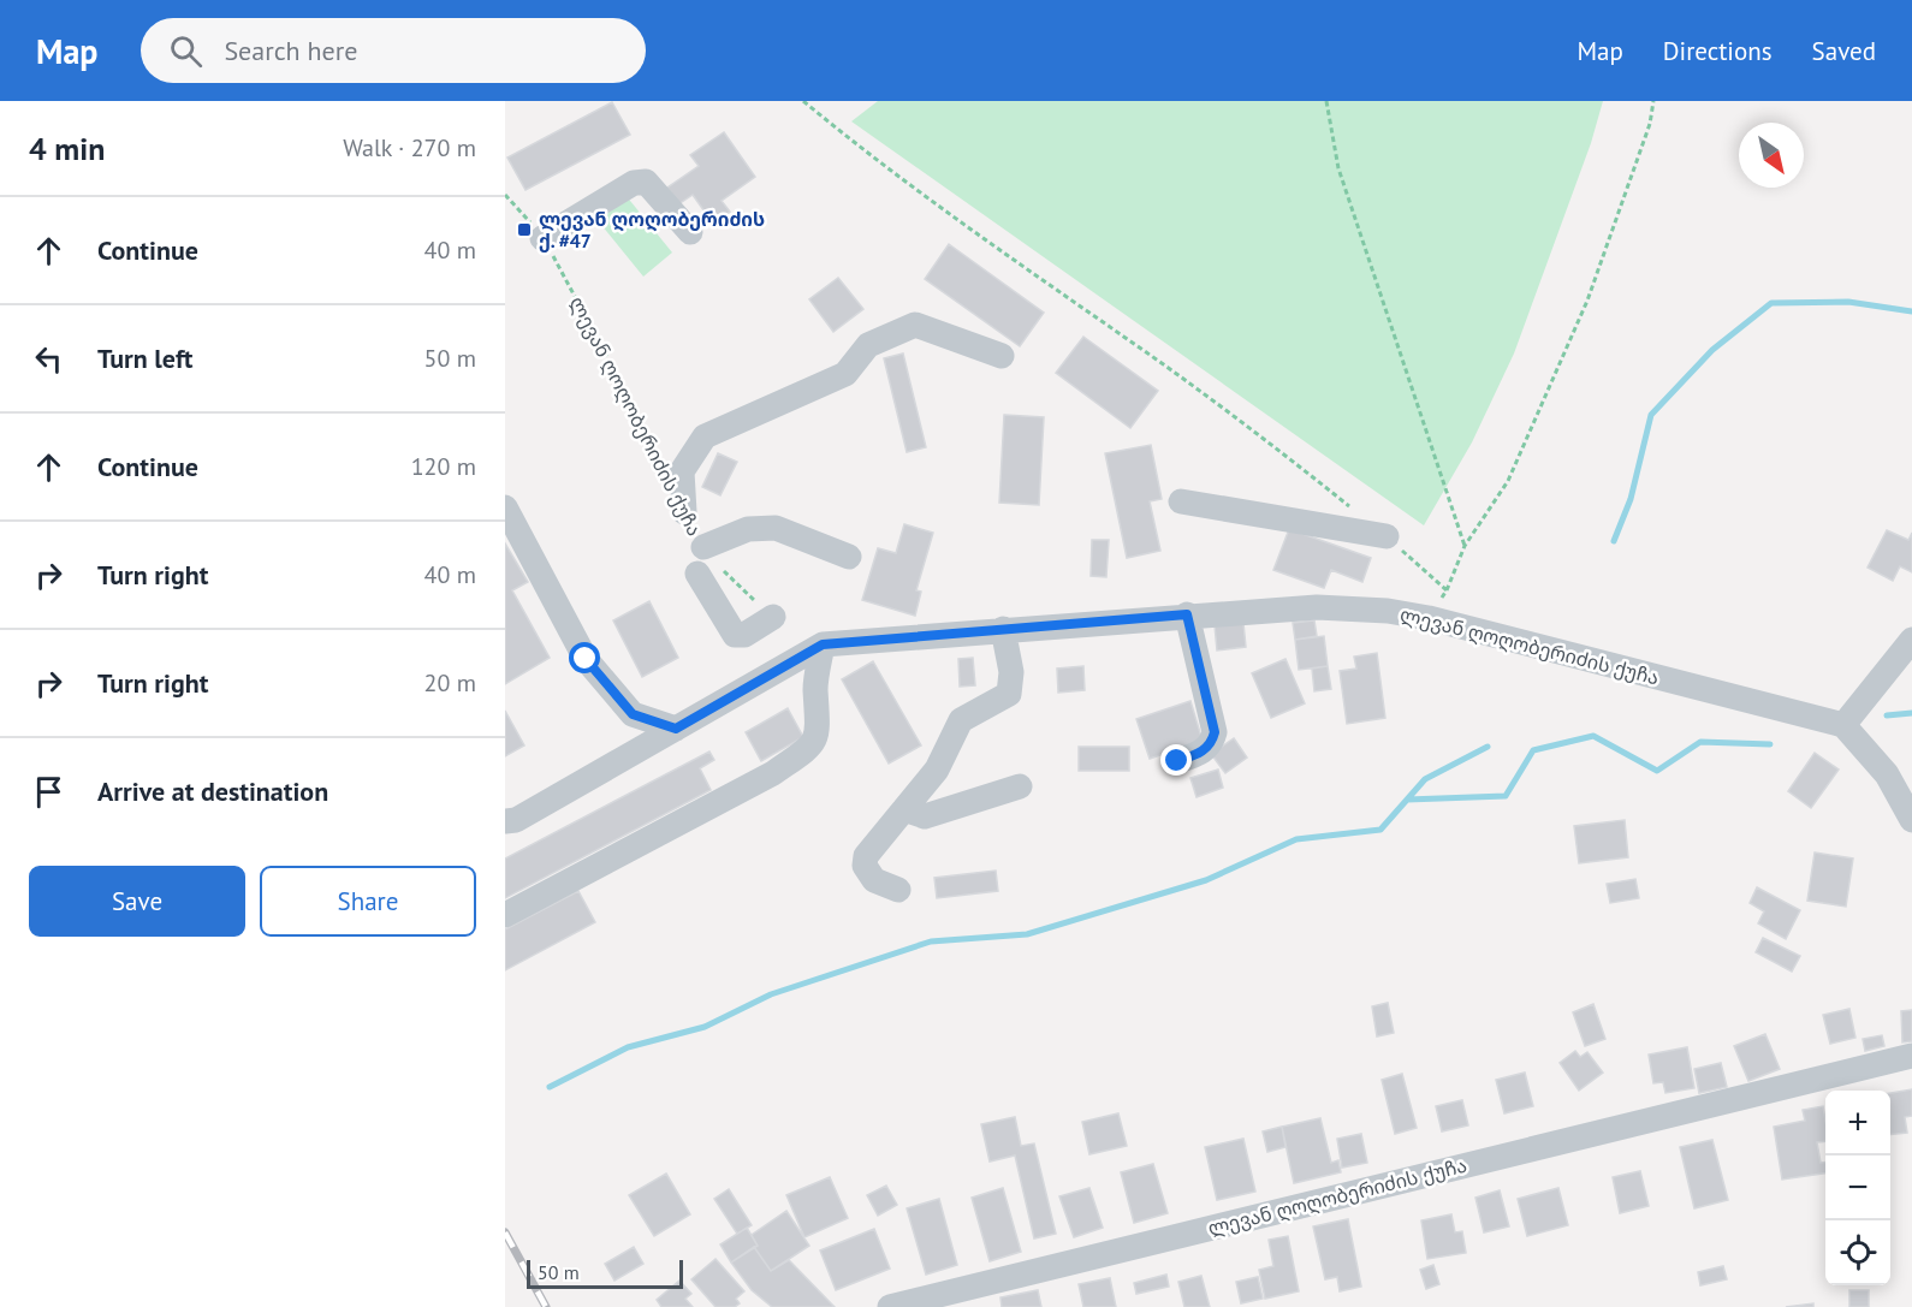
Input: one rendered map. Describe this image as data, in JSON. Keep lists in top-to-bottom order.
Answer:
{
  "streets": {
    "street": ["ლევან ღოღობერიძის ქუჩა"]
  },
  "places": {
    "transit": ["ლევან ღოღობერიძის ქ. #47"]
  },
  "scale_bar": "50 m",
  "north": "bottom right",
  "page": {
    "header": "Map",
    "search": "Search here",
    "nav": ["Map", "Directions", "Saved"],
    "heading": ["4 min", "Walk · 270 m"],
    "list": [
      ["Continue", "40 m"],
      ["Turn left", "50 m"],
      ["Continue", "120 m"],
      ["Turn right", "40 m"],
      ["Turn right", "20 m"],
      "Arrive at destination"
    ],
    "buttons": ["Save", "Share"],
    "map_buttons": ["+", "−"],
    "scale": "50 m"
  }
}
